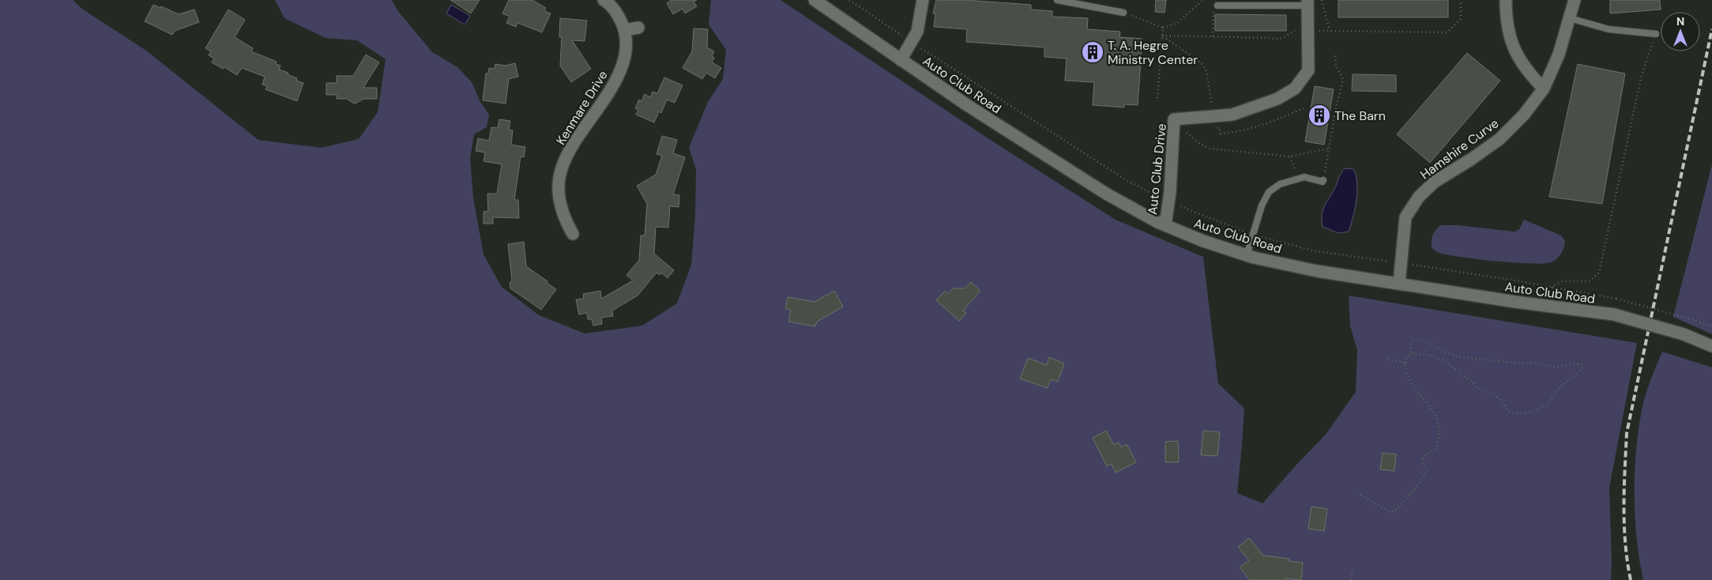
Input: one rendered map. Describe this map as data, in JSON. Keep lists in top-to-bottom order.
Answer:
{
  "streets": {
    "street": [
      "Auto Club Road",
      "Kenmare Drive",
      "Hamshire Curve",
      "Auto Club Drive"
    ]
  },
  "crossings": [
    ["Auto Club Road", "Hamshire Curve"],
    ["Auto Club Road", "Auto Club Drive"]
  ],
  "places": {
    "building": ["T. A. Hegre Ministry Center", "The Barn"]
  },
  "north": "top"
}
